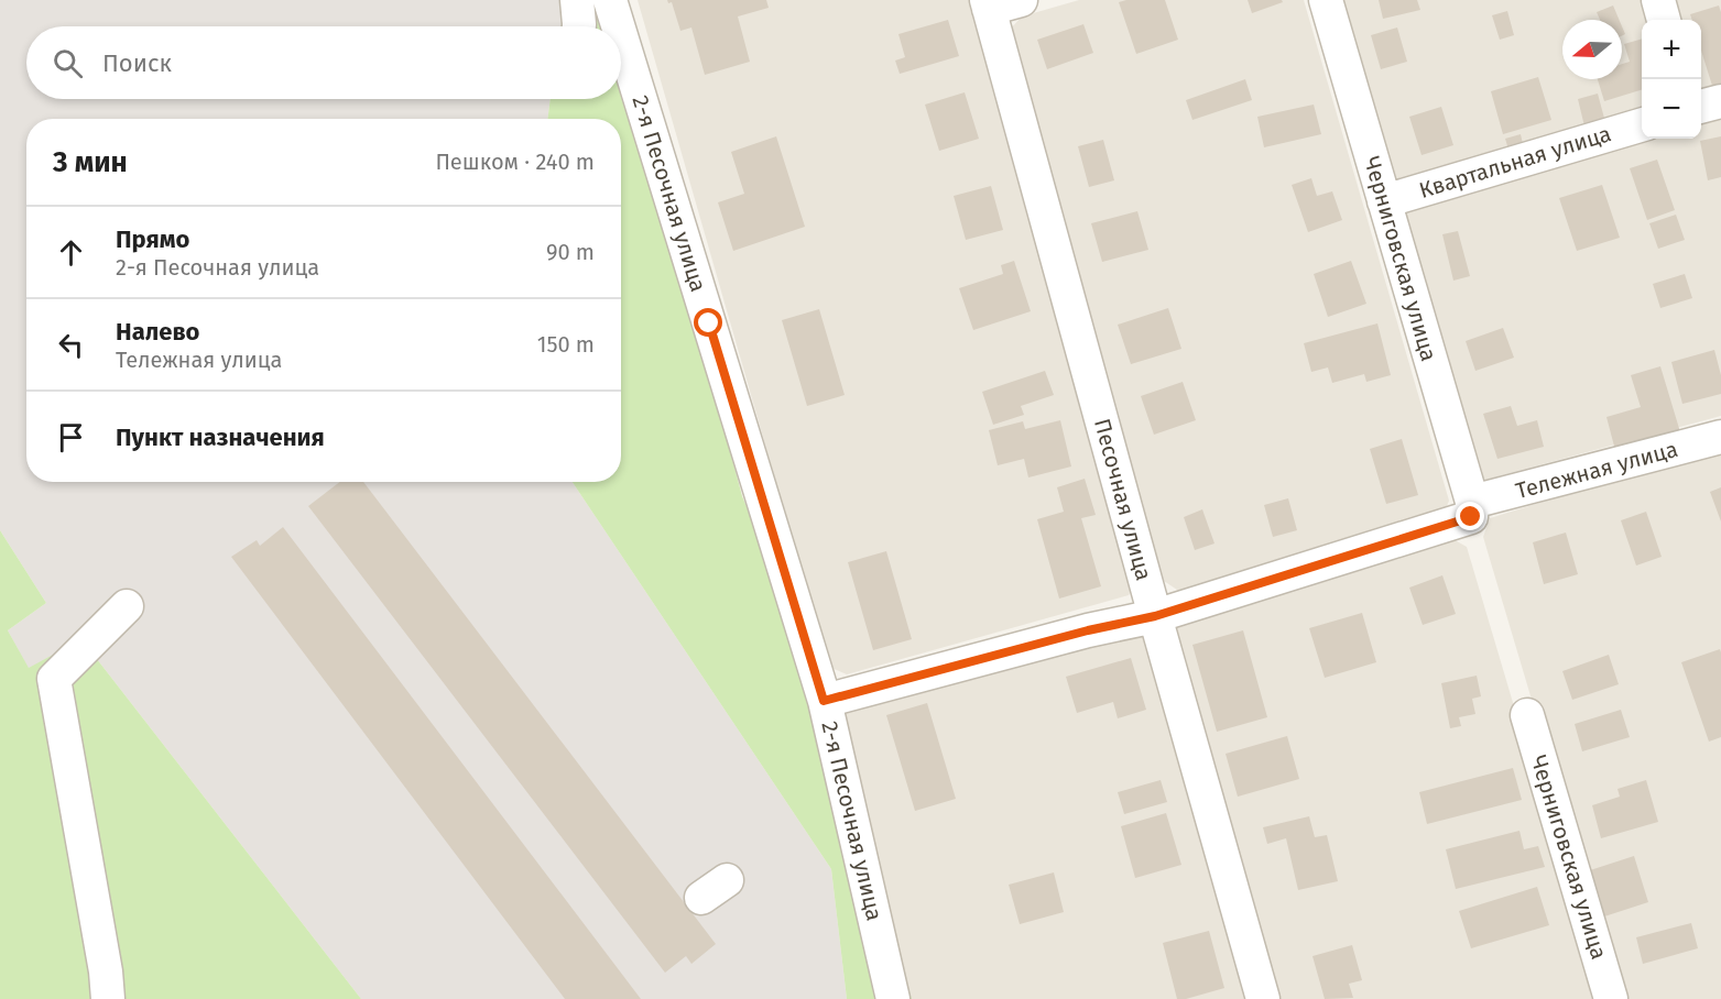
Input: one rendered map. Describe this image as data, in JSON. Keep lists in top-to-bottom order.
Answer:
{
  "streets": {
    "street": [
      "Квартальная улица",
      "2-я Песочная улица",
      "Черниговская улица",
      "Тележная улица",
      "Песочная улица"
    ]
  },
  "crossings": [
    ["Квартальная улица", "Черниговская улица"],
    ["2-я Песочная улица", "Тележная улица"],
    ["Черниговская улица", "Тележная улица"],
    ["Тележная улица", "Песочная улица"]
  ],
  "north": "left",
  "page": {
    "map_buttons": ["+", "−"],
    "search": "Поиск",
    "heading": ["3 мин", "Пешком · 240 m"],
    "list": [
      ["Прямо", "2-я Песочная улица", "90 m"],
      ["Налево", "Тележная улица", "150 m"],
      "Пункт назначения"
    ]
  }
}
